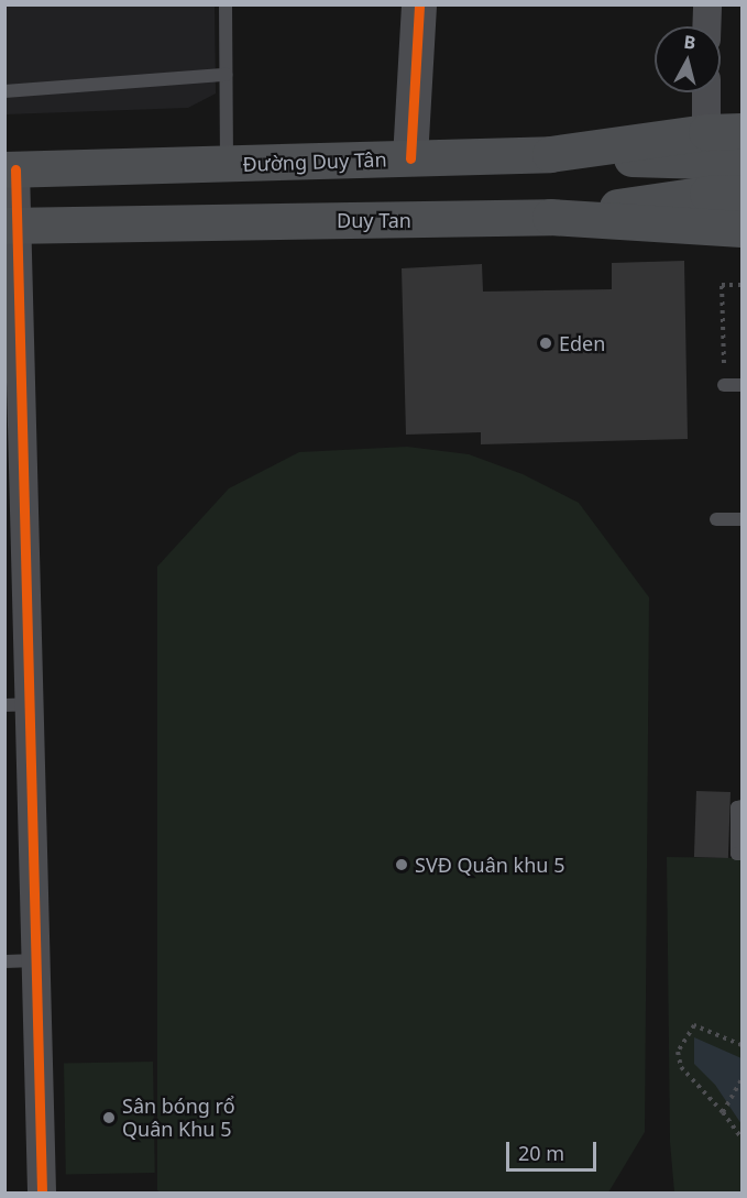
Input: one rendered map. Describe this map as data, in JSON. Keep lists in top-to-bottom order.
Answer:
{
  "streets": {
    "main road": ["Đường Duy Tân", "Duy Tan"]
  },
  "places": ["Eden", "SVĐ Quân khu 5", "Sân bóng rổ Quân Khu 5"],
  "scale_bar": "20 m",
  "north": "top"
}
